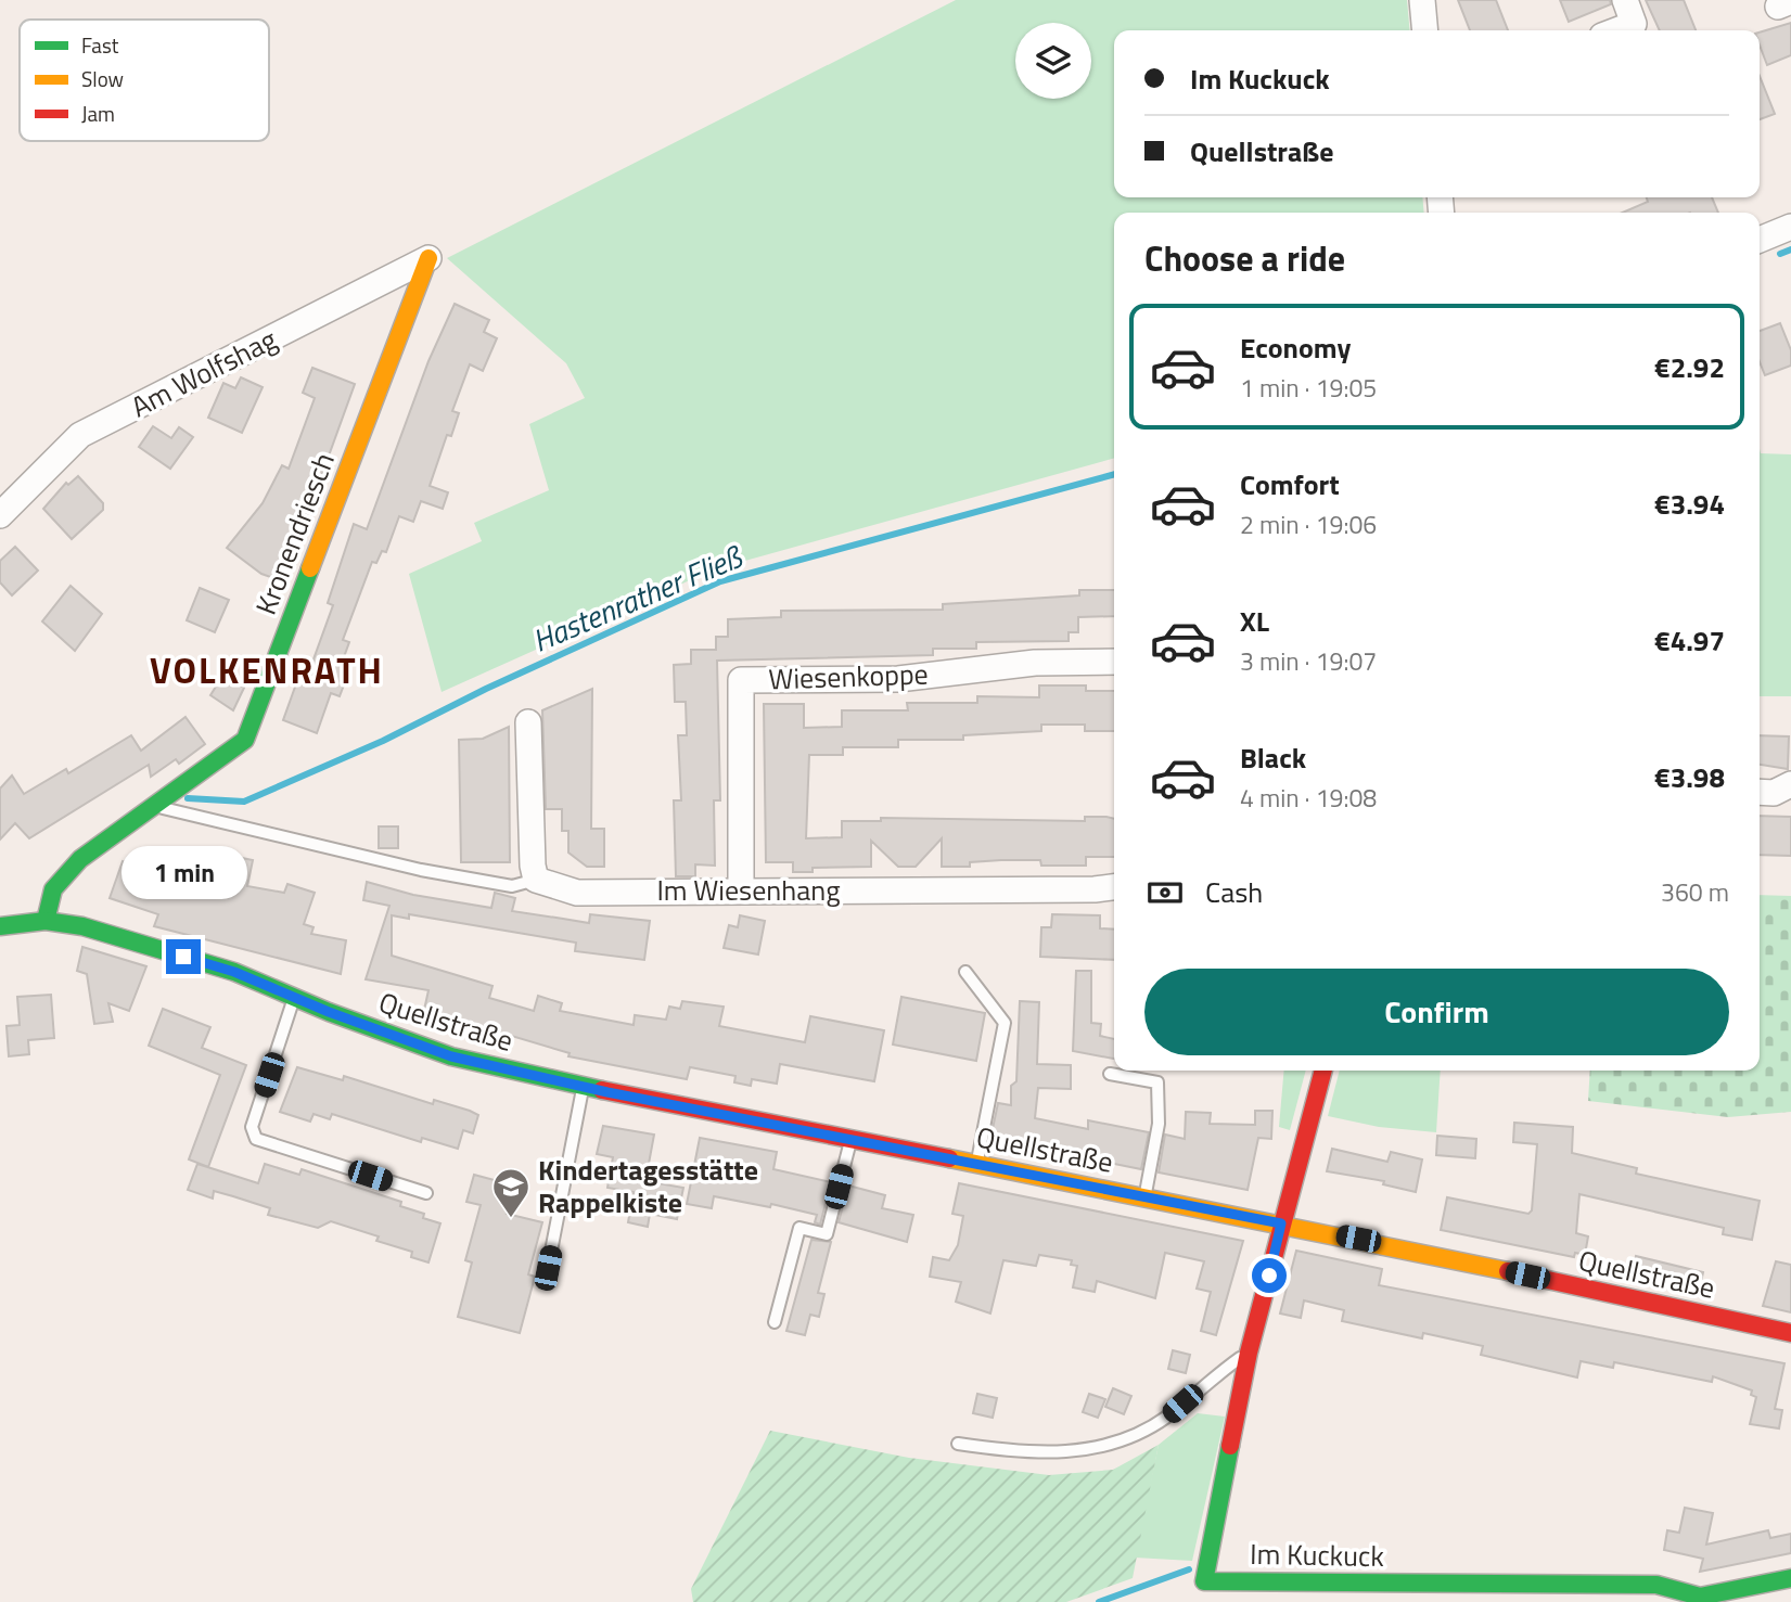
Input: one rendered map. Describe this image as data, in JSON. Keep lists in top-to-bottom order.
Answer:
{
  "streets": {
    "street": [
      "Am Wolfshag",
      "Kronendriesch",
      "Wiesenkoppe",
      "Im Wiesenhang",
      "Quellstraße",
      "Im Kuckuck"
    ]
  },
  "crossings": [
    ["Am Wolfshag", "Kronendriesch"],
    ["Kronendriesch", "Quellstraße"],
    ["Wiesenkoppe", "Im Wiesenhang"],
    ["Quellstraße", "Im Kuckuck"]
  ],
  "districts": ["VOLKENRATH"],
  "water": ["Hastenrather Fließ"],
  "places": {
    "school or university": ["Kindertagesstätte Rappelkiste"]
  },
  "legend": ["Fast", "Slow", "Jam"],
  "page": {
    "banner": ["Im Kuckuck", "Quellstraße"],
    "heading": "Choose a ride",
    "list": [
      {
        "name": "Economy",
        "note": "1 min · 19:05",
        "value": "€2.92"
      },
      {
        "name": "Comfort",
        "note": "2 min · 19:06",
        "value": "€3.94"
      },
      {
        "name": "XL",
        "note": "3 min · 19:07",
        "value": "€4.97"
      },
      {
        "name": "Black",
        "note": "4 min · 19:08",
        "value": "€3.98"
      }
    ],
    "bubble": "1 min",
    "pay": ["Cash", "360 m"],
    "buttons": "Confirm"
  }
}
